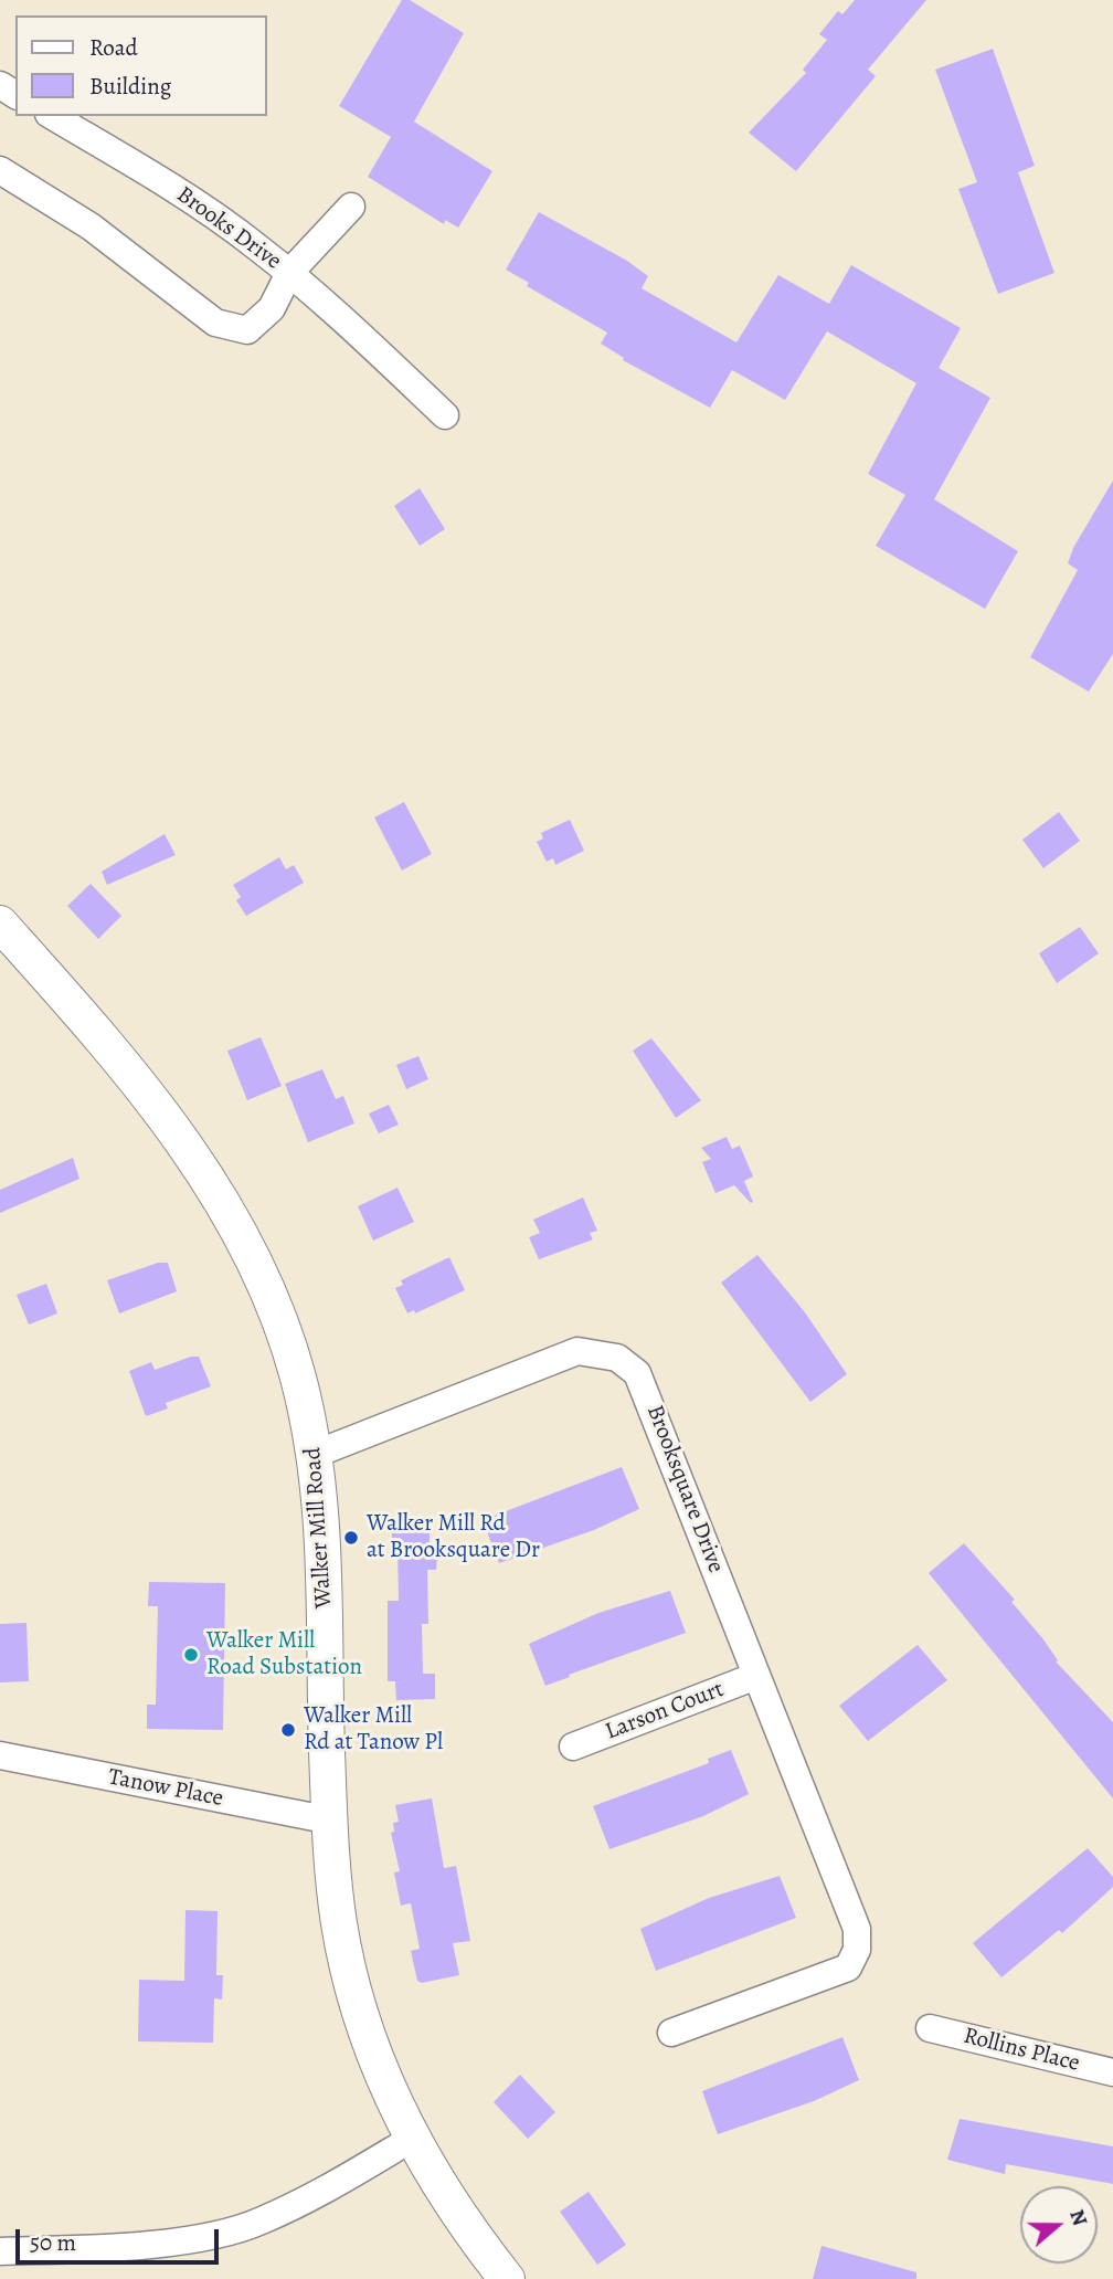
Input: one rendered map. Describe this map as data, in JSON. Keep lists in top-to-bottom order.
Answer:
{
  "streets": {
    "street": [
      "Brooks Drive",
      "Brooksquare Drive",
      "Walker Mill Road",
      "Larson Court",
      "Tanow Place",
      "Rollins Place"
    ]
  },
  "crossings": [
    ["Brooksquare Drive", "Walker Mill Road"],
    ["Brooksquare Drive", "Larson Court"],
    ["Walker Mill Road", "Tanow Place"]
  ],
  "places": ["Walker Mill Rd at Brooksquare Dr", "Walker Mill Road Substation", "Walker Mill Rd at Tanow Pl"],
  "legend": ["Road", "Building"],
  "scale_bar": "50 m",
  "north": "right"
}
